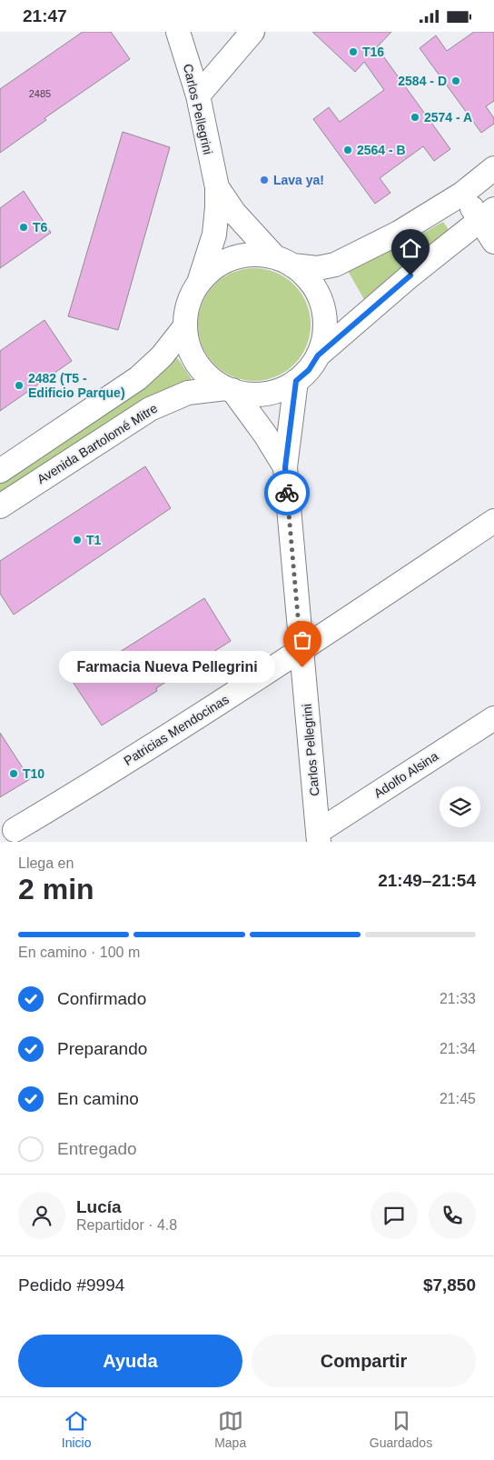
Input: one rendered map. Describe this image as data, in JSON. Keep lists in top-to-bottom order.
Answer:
{
  "streets": {
    "street": [
      "Carlos Pellegrini",
      "Avenida Bartolomé Mitre",
      "Patricias Mendocinas",
      "Adolfo Alsina"
    ]
  },
  "crossings": [
    ["Carlos Pellegrini", "Avenida Bartolomé Mitre"],
    ["Carlos Pellegrini", "Patricias Mendocinas"],
    ["Carlos Pellegrini", "Adolfo Alsina"]
  ],
  "places": [
    "T16",
    "2584 - D",
    "2574 - A",
    "2564 - B",
    "Lava ya!",
    "T6",
    "2482 (T5 - Edificio Parque)",
    "T1",
    "Farmacia Nueva Pellegrini",
    "T10"
  ],
  "house_numbers": ["2485"],
  "page": {
    "status": "21:47",
    "bubble": "Farmacia Nueva Pellegrini",
    "heading": ["2 min", "Llega en", "21:49–21:54"],
    "panel": [
      "Lucía",
      "Repartidor · 4.8",
      "Pedido #9994",
      "$7,850"
    ],
    "bar": "En camino · 100 m",
    "list": [
      ["Confirmado", "21:33"],
      ["Preparando", "21:34"],
      ["En camino", "21:45"],
      "Entregado"
    ],
    "buttons": ["Ayuda", "Compartir"],
    "tabs": ["Inicio", "Mapa", "Guardados"]
  }
}
